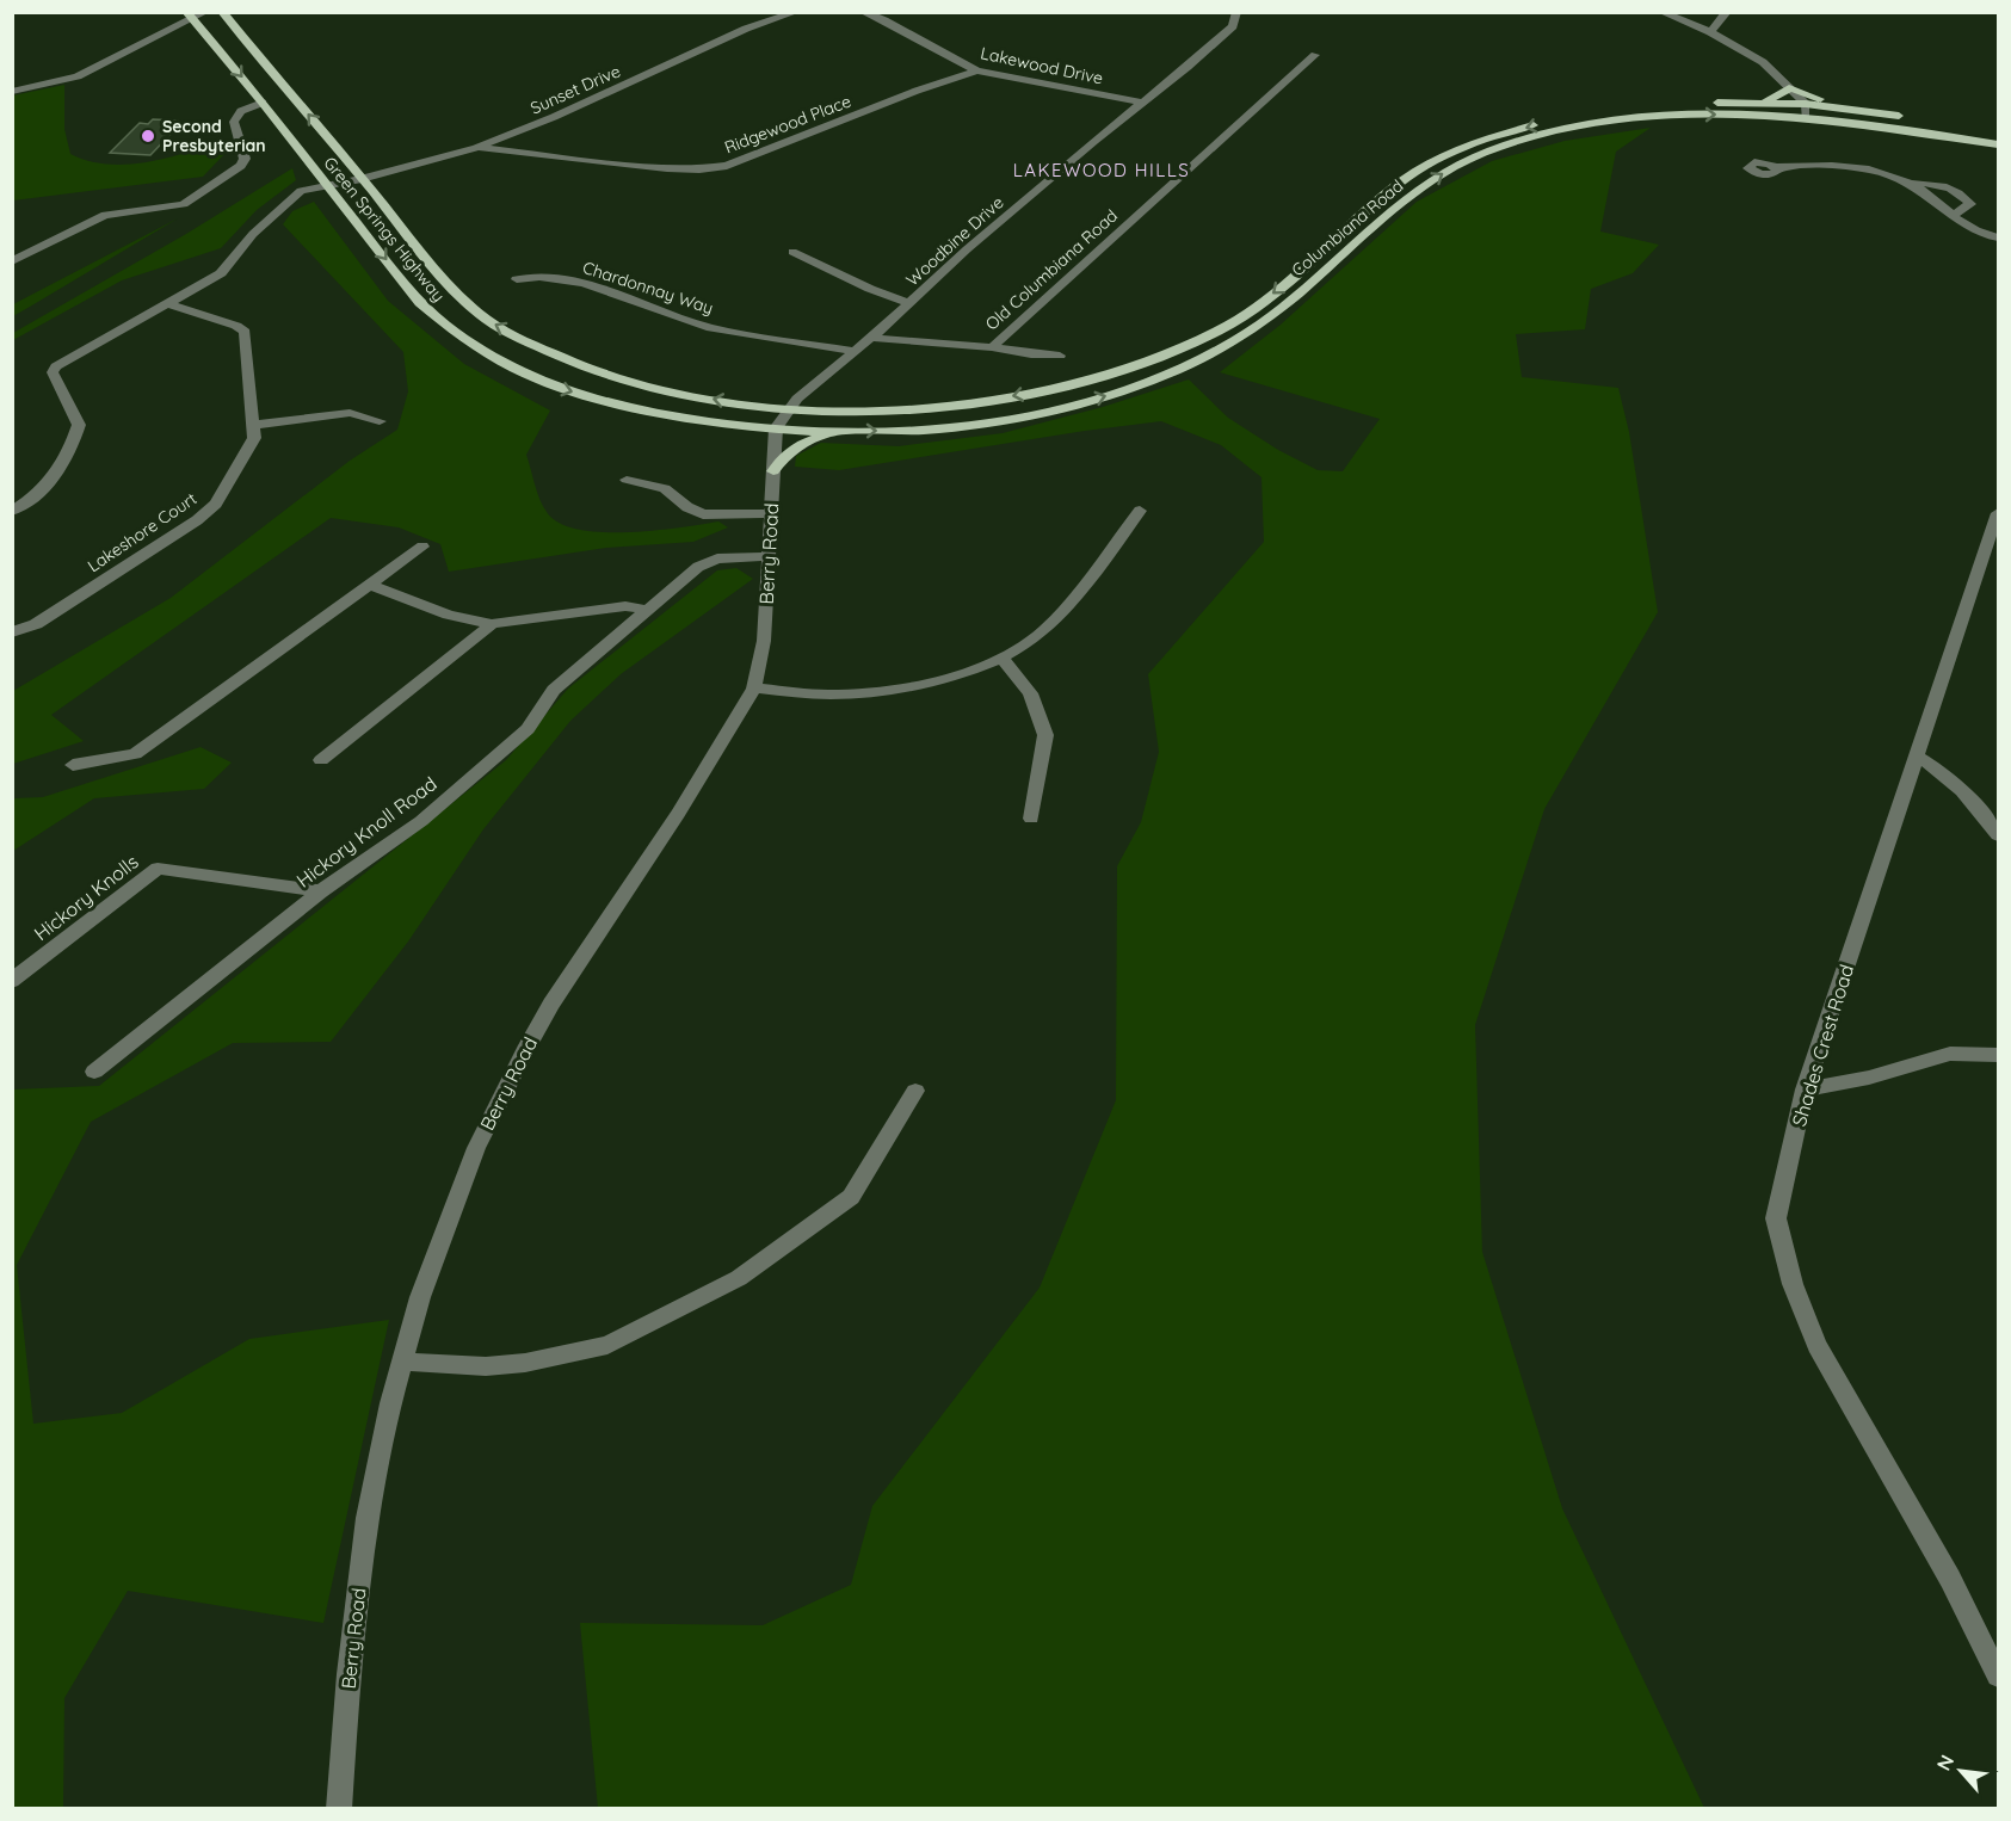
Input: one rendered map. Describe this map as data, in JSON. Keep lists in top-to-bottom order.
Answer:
{
  "streets": {
    "main road": ["Columbiana Road", "Green Springs Highway"],
    "street": [
      "Lakewood Drive",
      "Sunset Drive",
      "Ridgewood Place",
      "Woodbine Drive",
      "Old Columbiana Road",
      "Chardonnay Way",
      "Lakeshore Court",
      "Berry Road",
      "Hickory Knoll Road",
      "Hickory Knolls",
      "Shades Crest Road"
    ]
  },
  "crossings": [
    ["Lakewood Drive", "Ridgewood Place"],
    ["Lakewood Drive", "Woodbine Drive"],
    ["Sunset Drive", "Ridgewood Place"],
    ["Sunset Drive", "Green Springs Highway"],
    ["Columbiana Road", "Green Springs Highway"],
    ["Columbiana Road", "Woodbine Drive"],
    ["Columbiana Road", "Berry Road"],
    ["Green Springs Highway", "Woodbine Drive"],
    ["Green Springs Highway", "Berry Road"],
    ["Woodbine Drive", "Old Columbiana Road"],
    ["Woodbine Drive", "Chardonnay Way"],
    ["Woodbine Drive", "Berry Road"],
    ["Hickory Knoll Road", "Hickory Knolls"]
  ],
  "districts": ["LAKEWOOD HILLS"],
  "places": ["Second Presbyterian"],
  "north": "top left"
}
